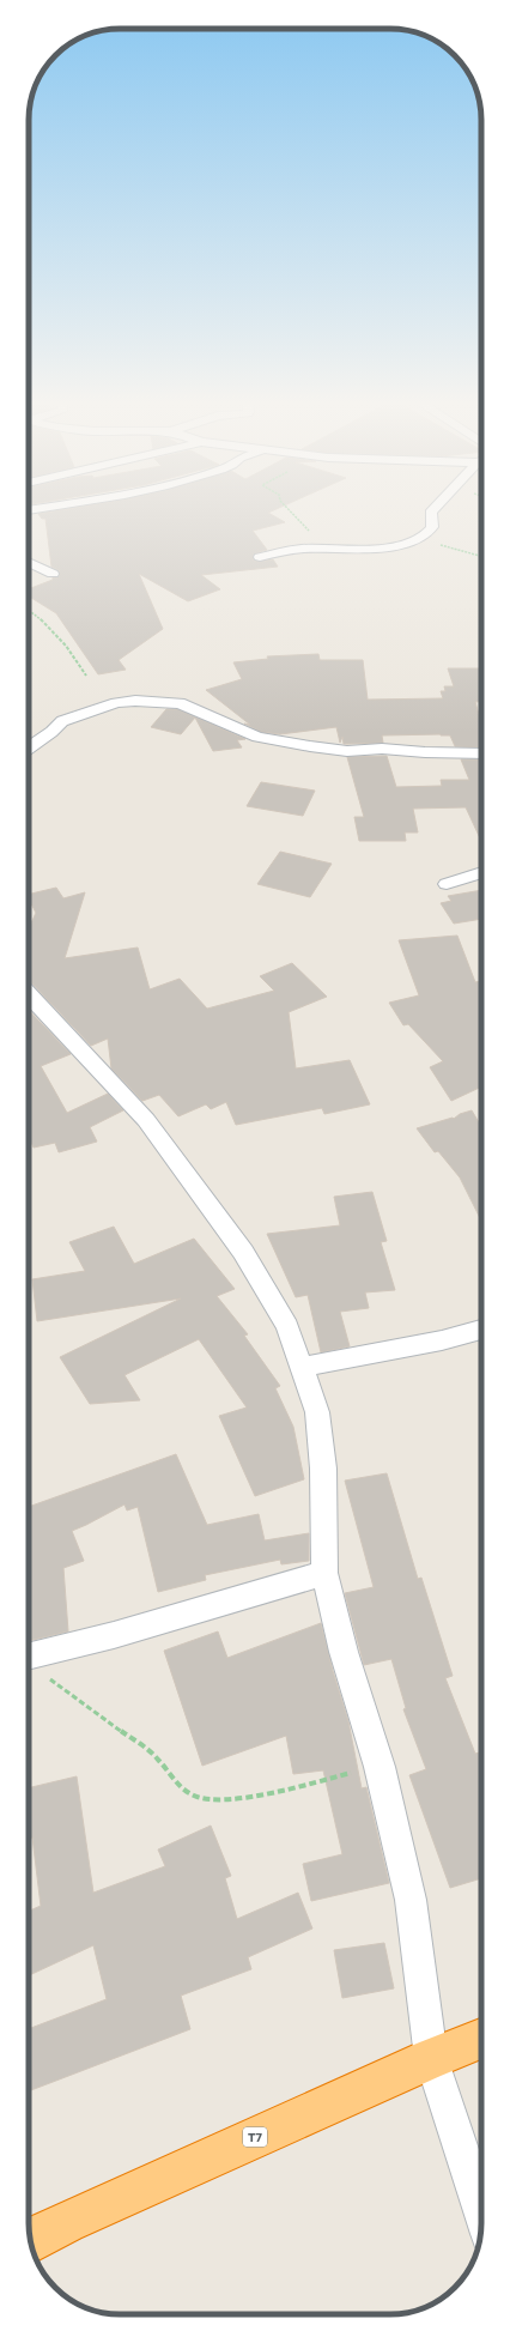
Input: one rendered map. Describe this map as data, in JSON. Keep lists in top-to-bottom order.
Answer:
{
  "streets": {
    "highway": ["T7"]
  }
}
